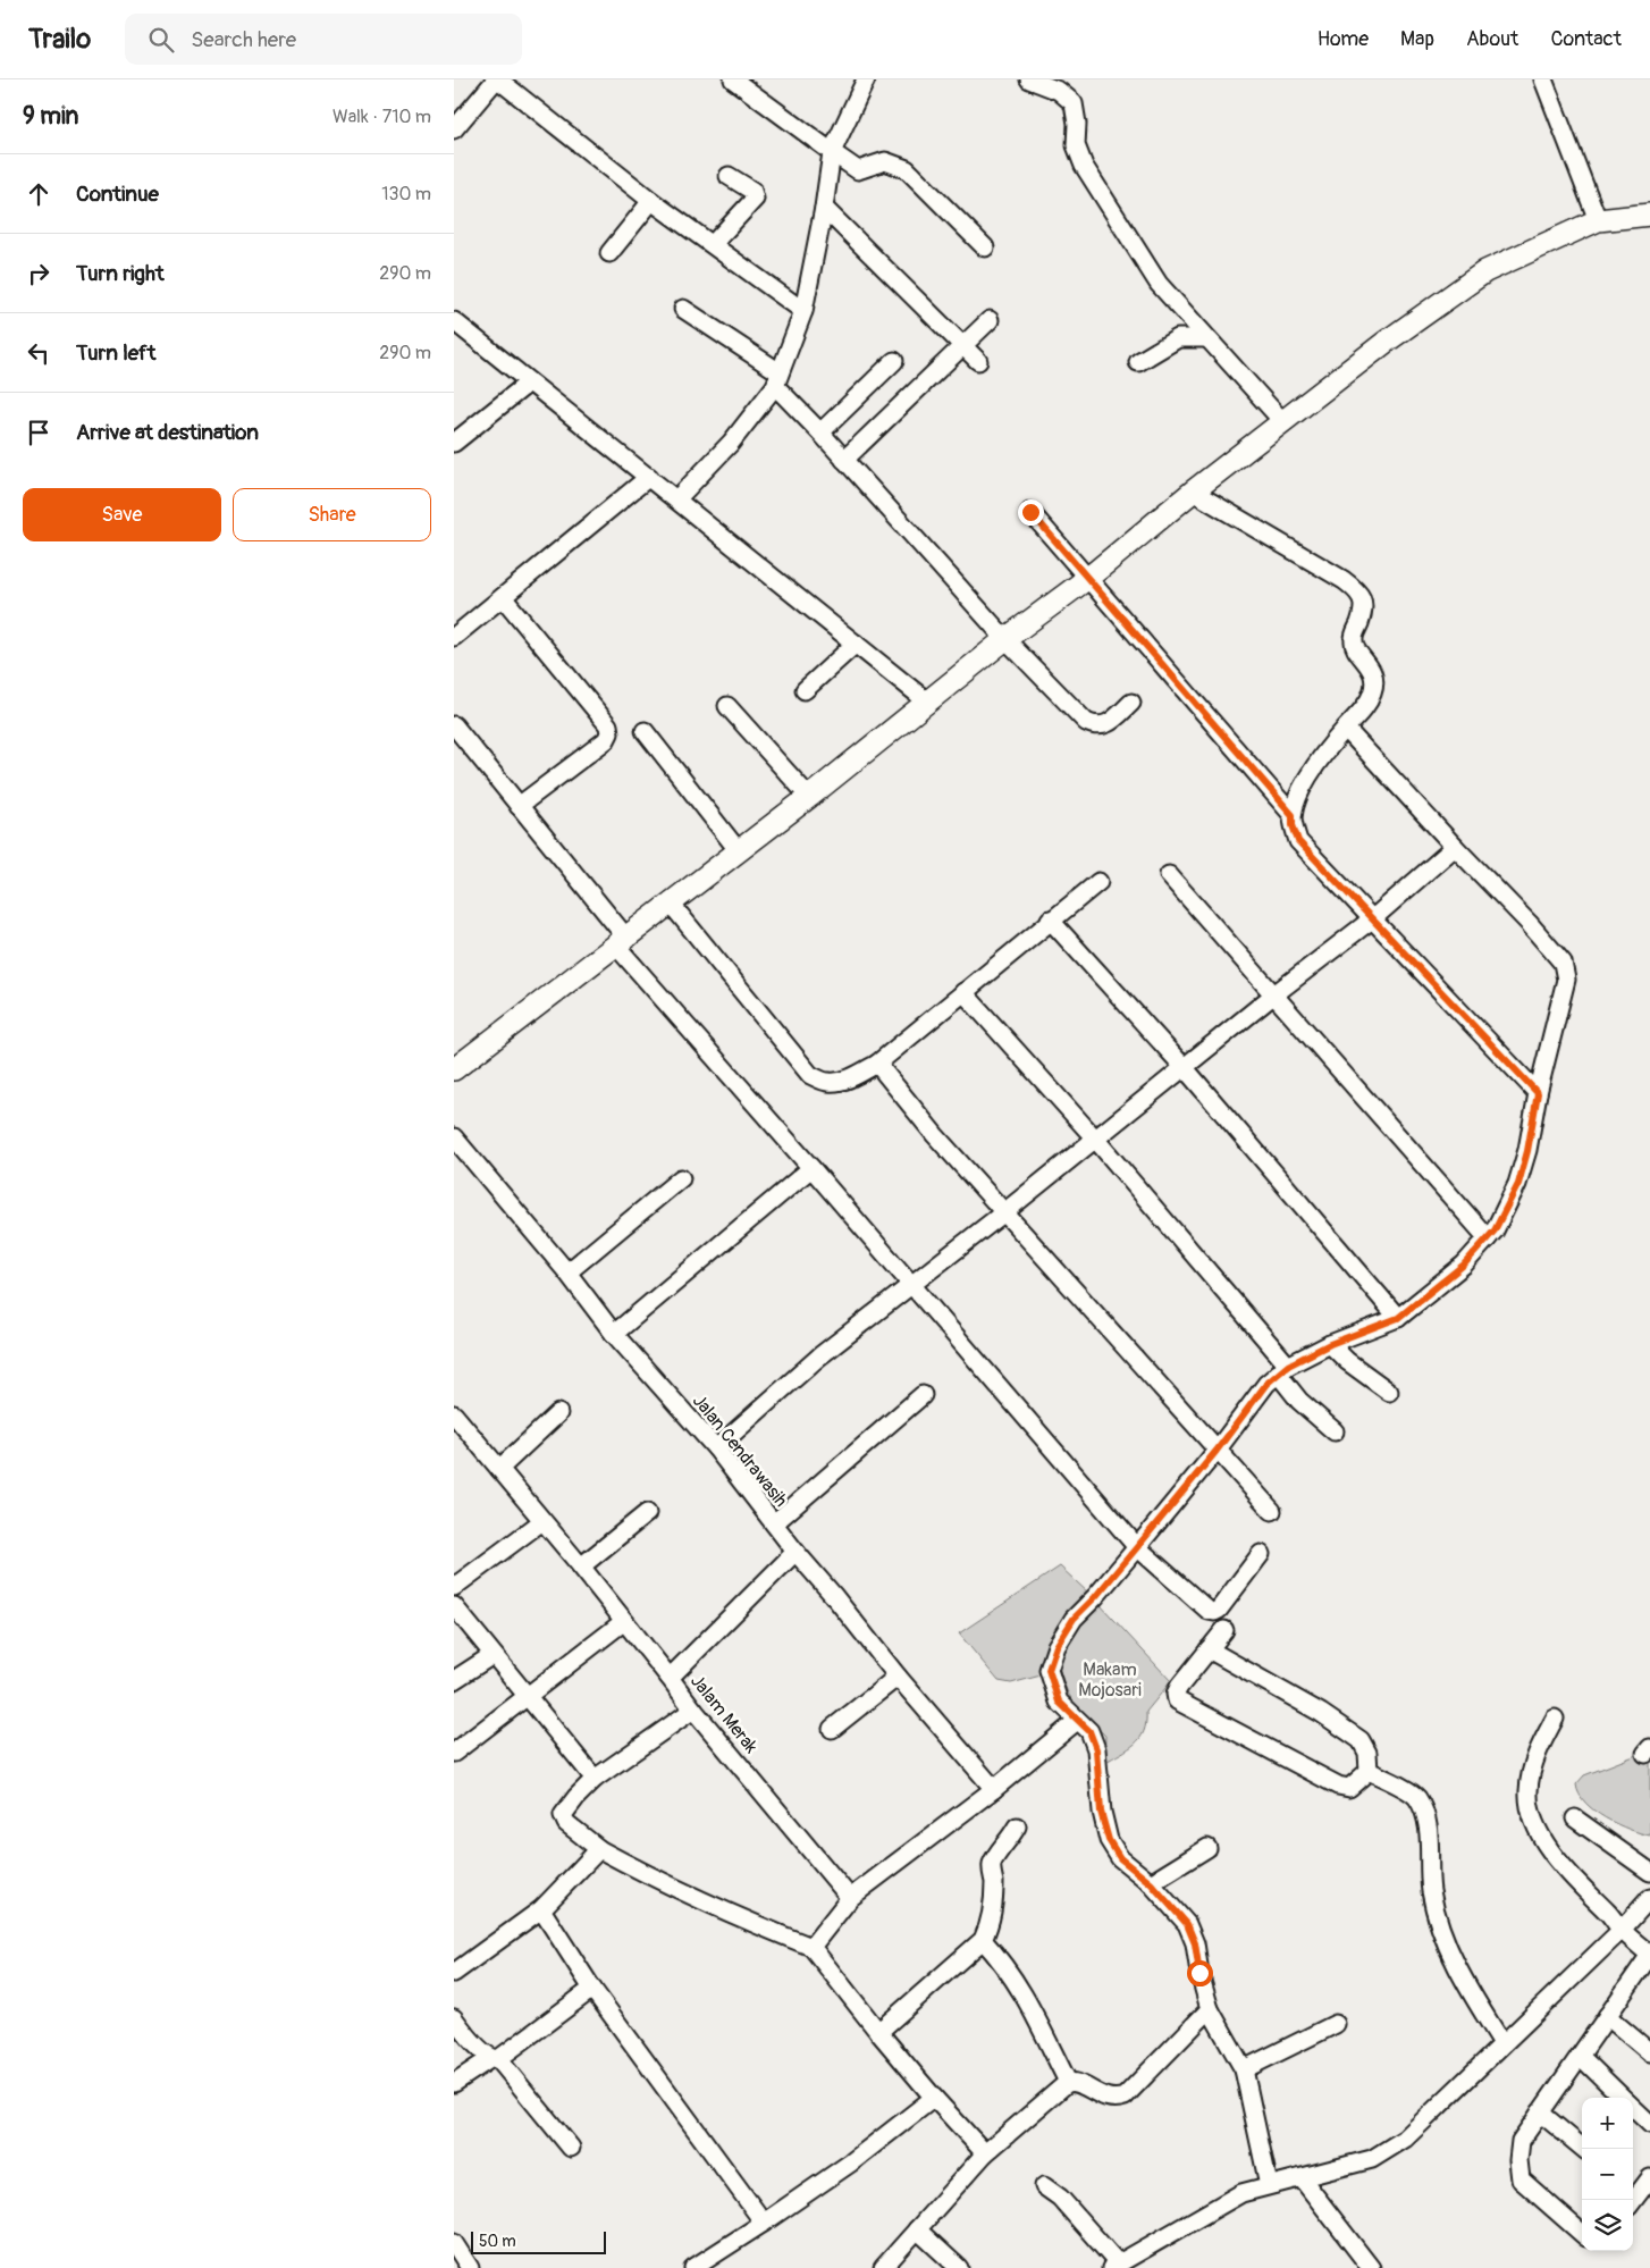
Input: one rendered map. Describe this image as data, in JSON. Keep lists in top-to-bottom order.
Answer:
{
  "streets": {
    "street": ["Jalan Cendrawasih", "Jalam Merak"]
  },
  "parks": ["Makam Mojosari"],
  "scale_bar": "50 m",
  "page": {
    "header": "Trailo",
    "search": "Search here",
    "nav": [
      "Home",
      "Map",
      "About",
      "Contact"
    ],
    "heading": ["9 min", "Walk · 710 m"],
    "list": [
      ["Continue", "130 m"],
      ["Turn right", "290 m"],
      ["Turn left", "290 m"],
      "Arrive at destination"
    ],
    "buttons": ["Save", "Share"],
    "map_buttons": ["+", "−"],
    "scale": "50 m"
  }
}
